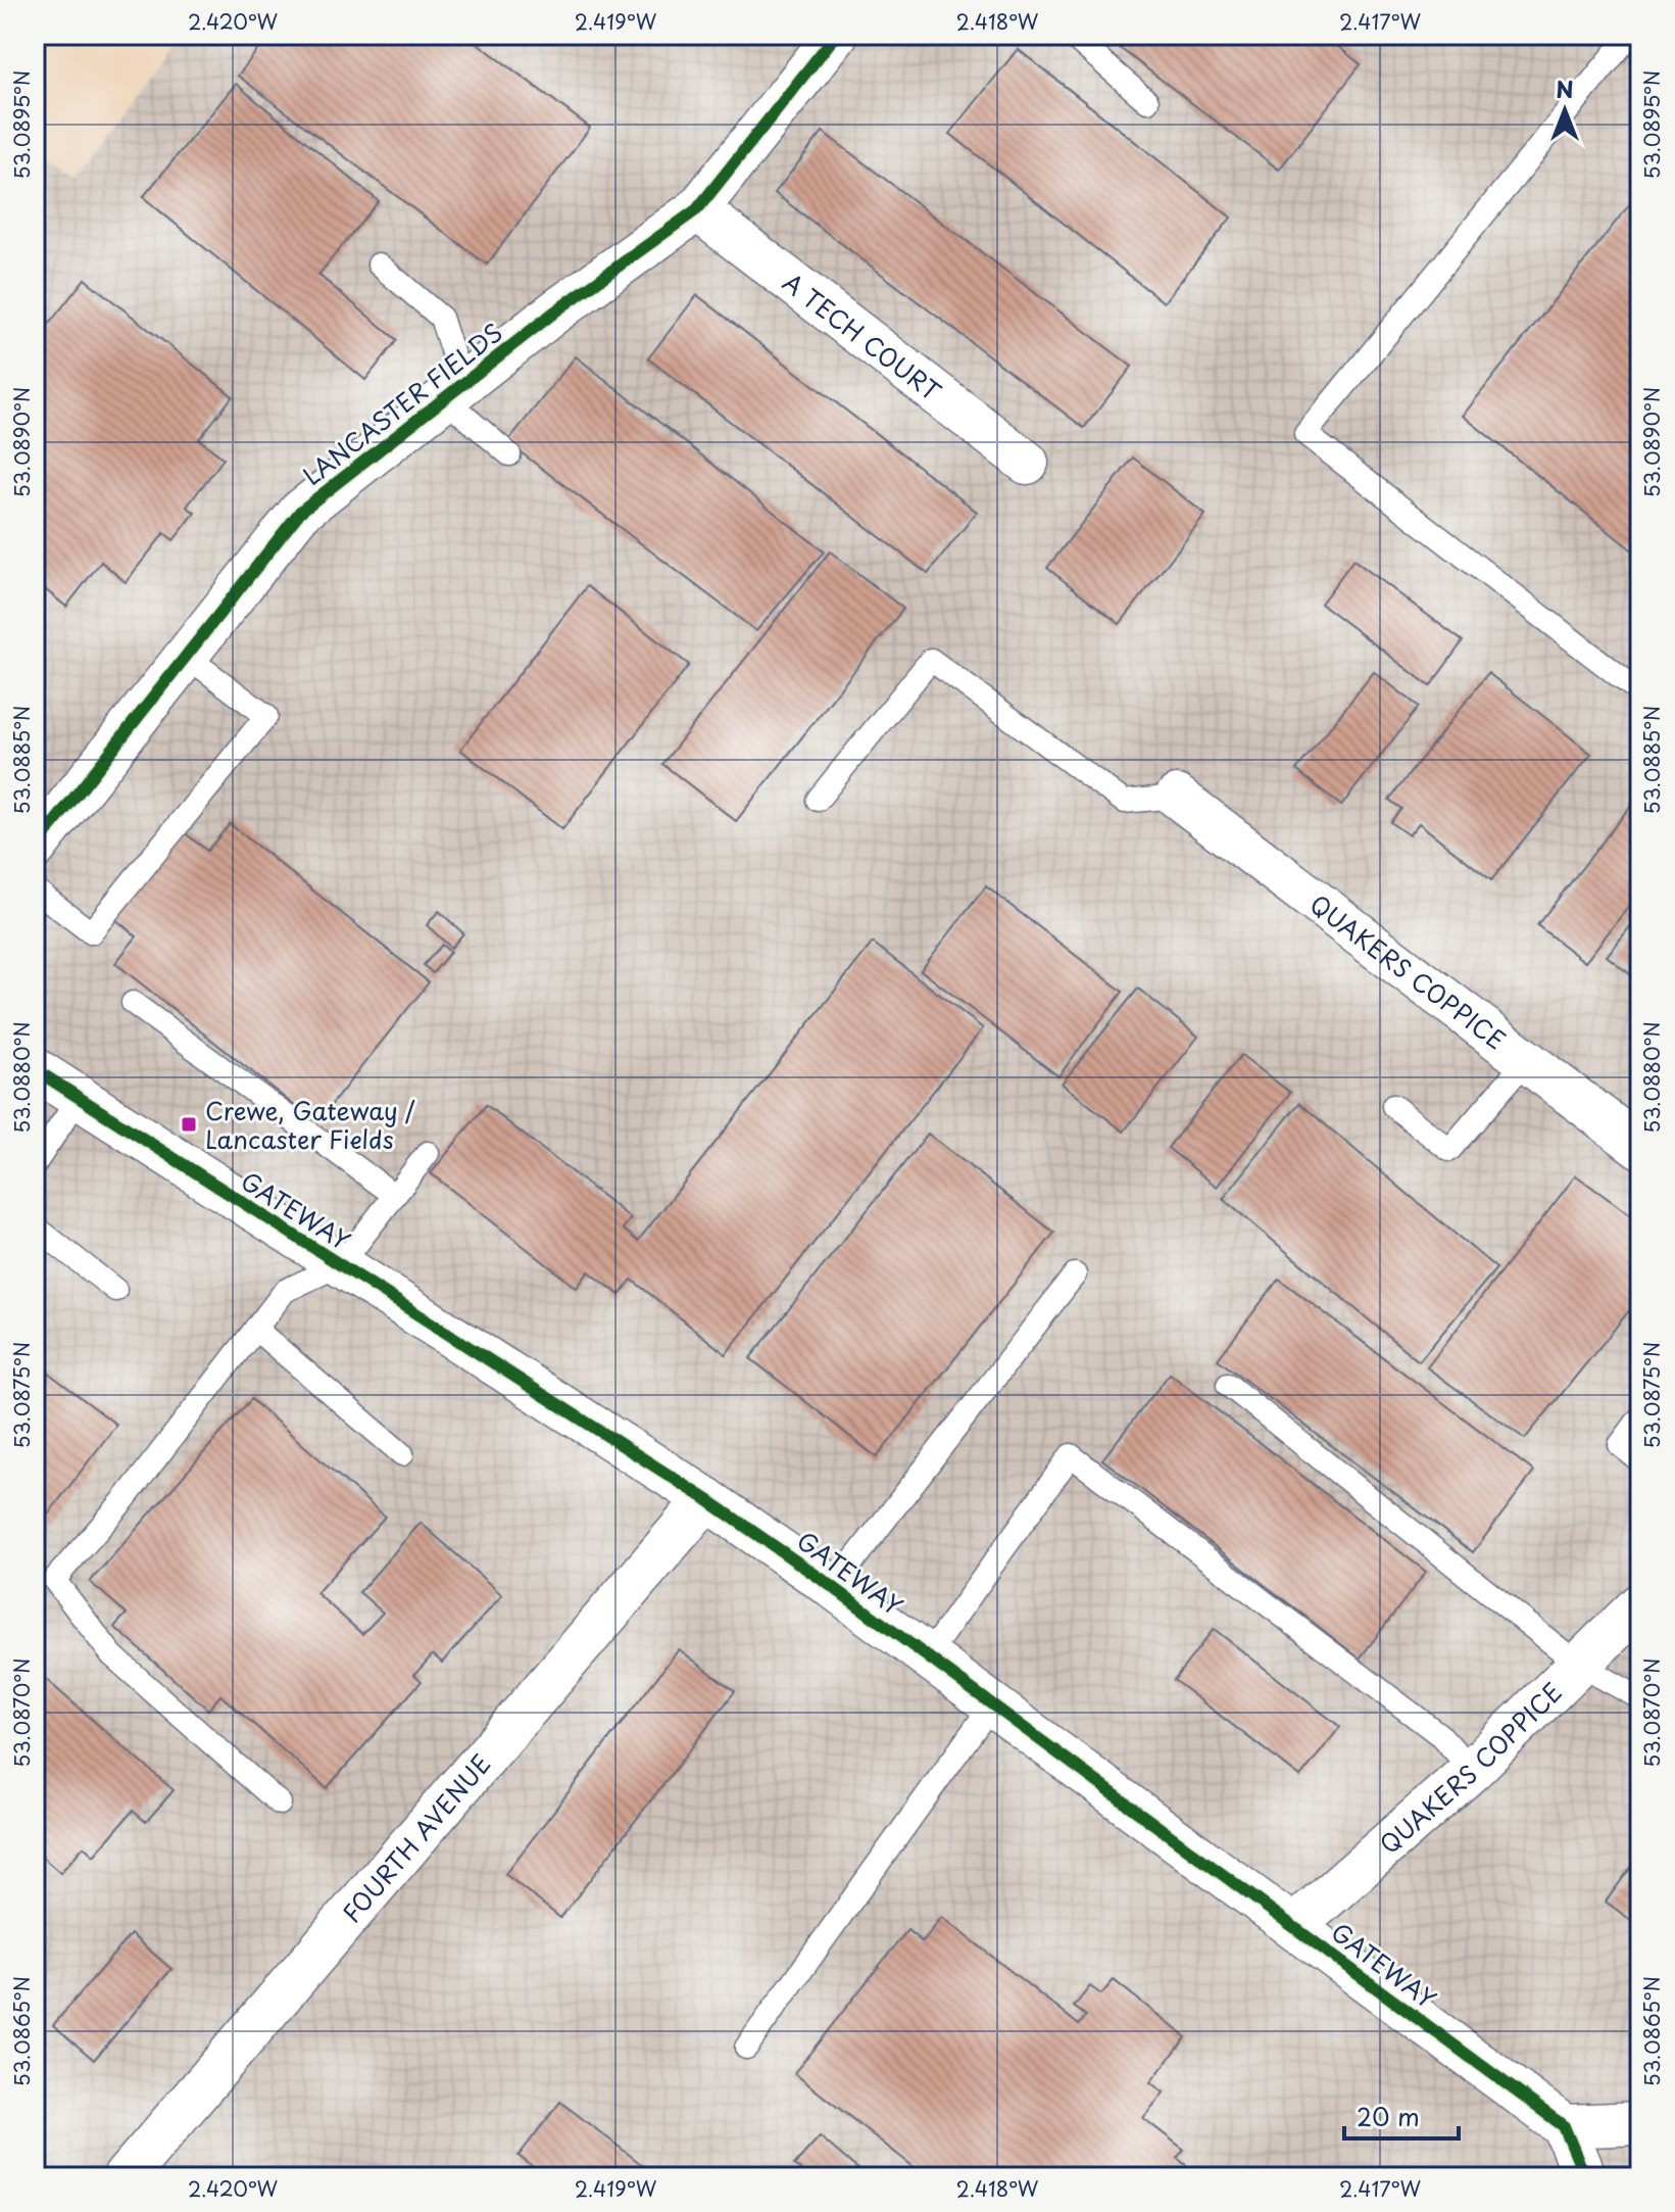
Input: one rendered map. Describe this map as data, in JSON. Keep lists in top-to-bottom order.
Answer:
{
  "streets": {
    "street": [
      "A TECH COURT",
      "LANCASTER FIELDS",
      "QUAKERS COPPICE",
      "GATEWAY",
      "FOURTH AVENUE"
    ]
  },
  "crossings": [
    ["A TECH COURT", "LANCASTER FIELDS"],
    ["QUAKERS COPPICE", "GATEWAY"],
    ["GATEWAY", "FOURTH AVENUE"]
  ],
  "places": {
    "transit": ["Crewe, Gateway / Lancaster Fields"]
  },
  "scale_bar": "20 m",
  "north": "top",
  "coordinates": [
    "2.420°W",
    "2.419°W",
    "2.418°W",
    "2.417°W",
    "53.0895°N",
    "53.0890°N",
    "53.0885°N",
    "53.0880°N",
    "53.0875°N",
    "53.0870°N",
    "53.0865°N"
  ]
}
